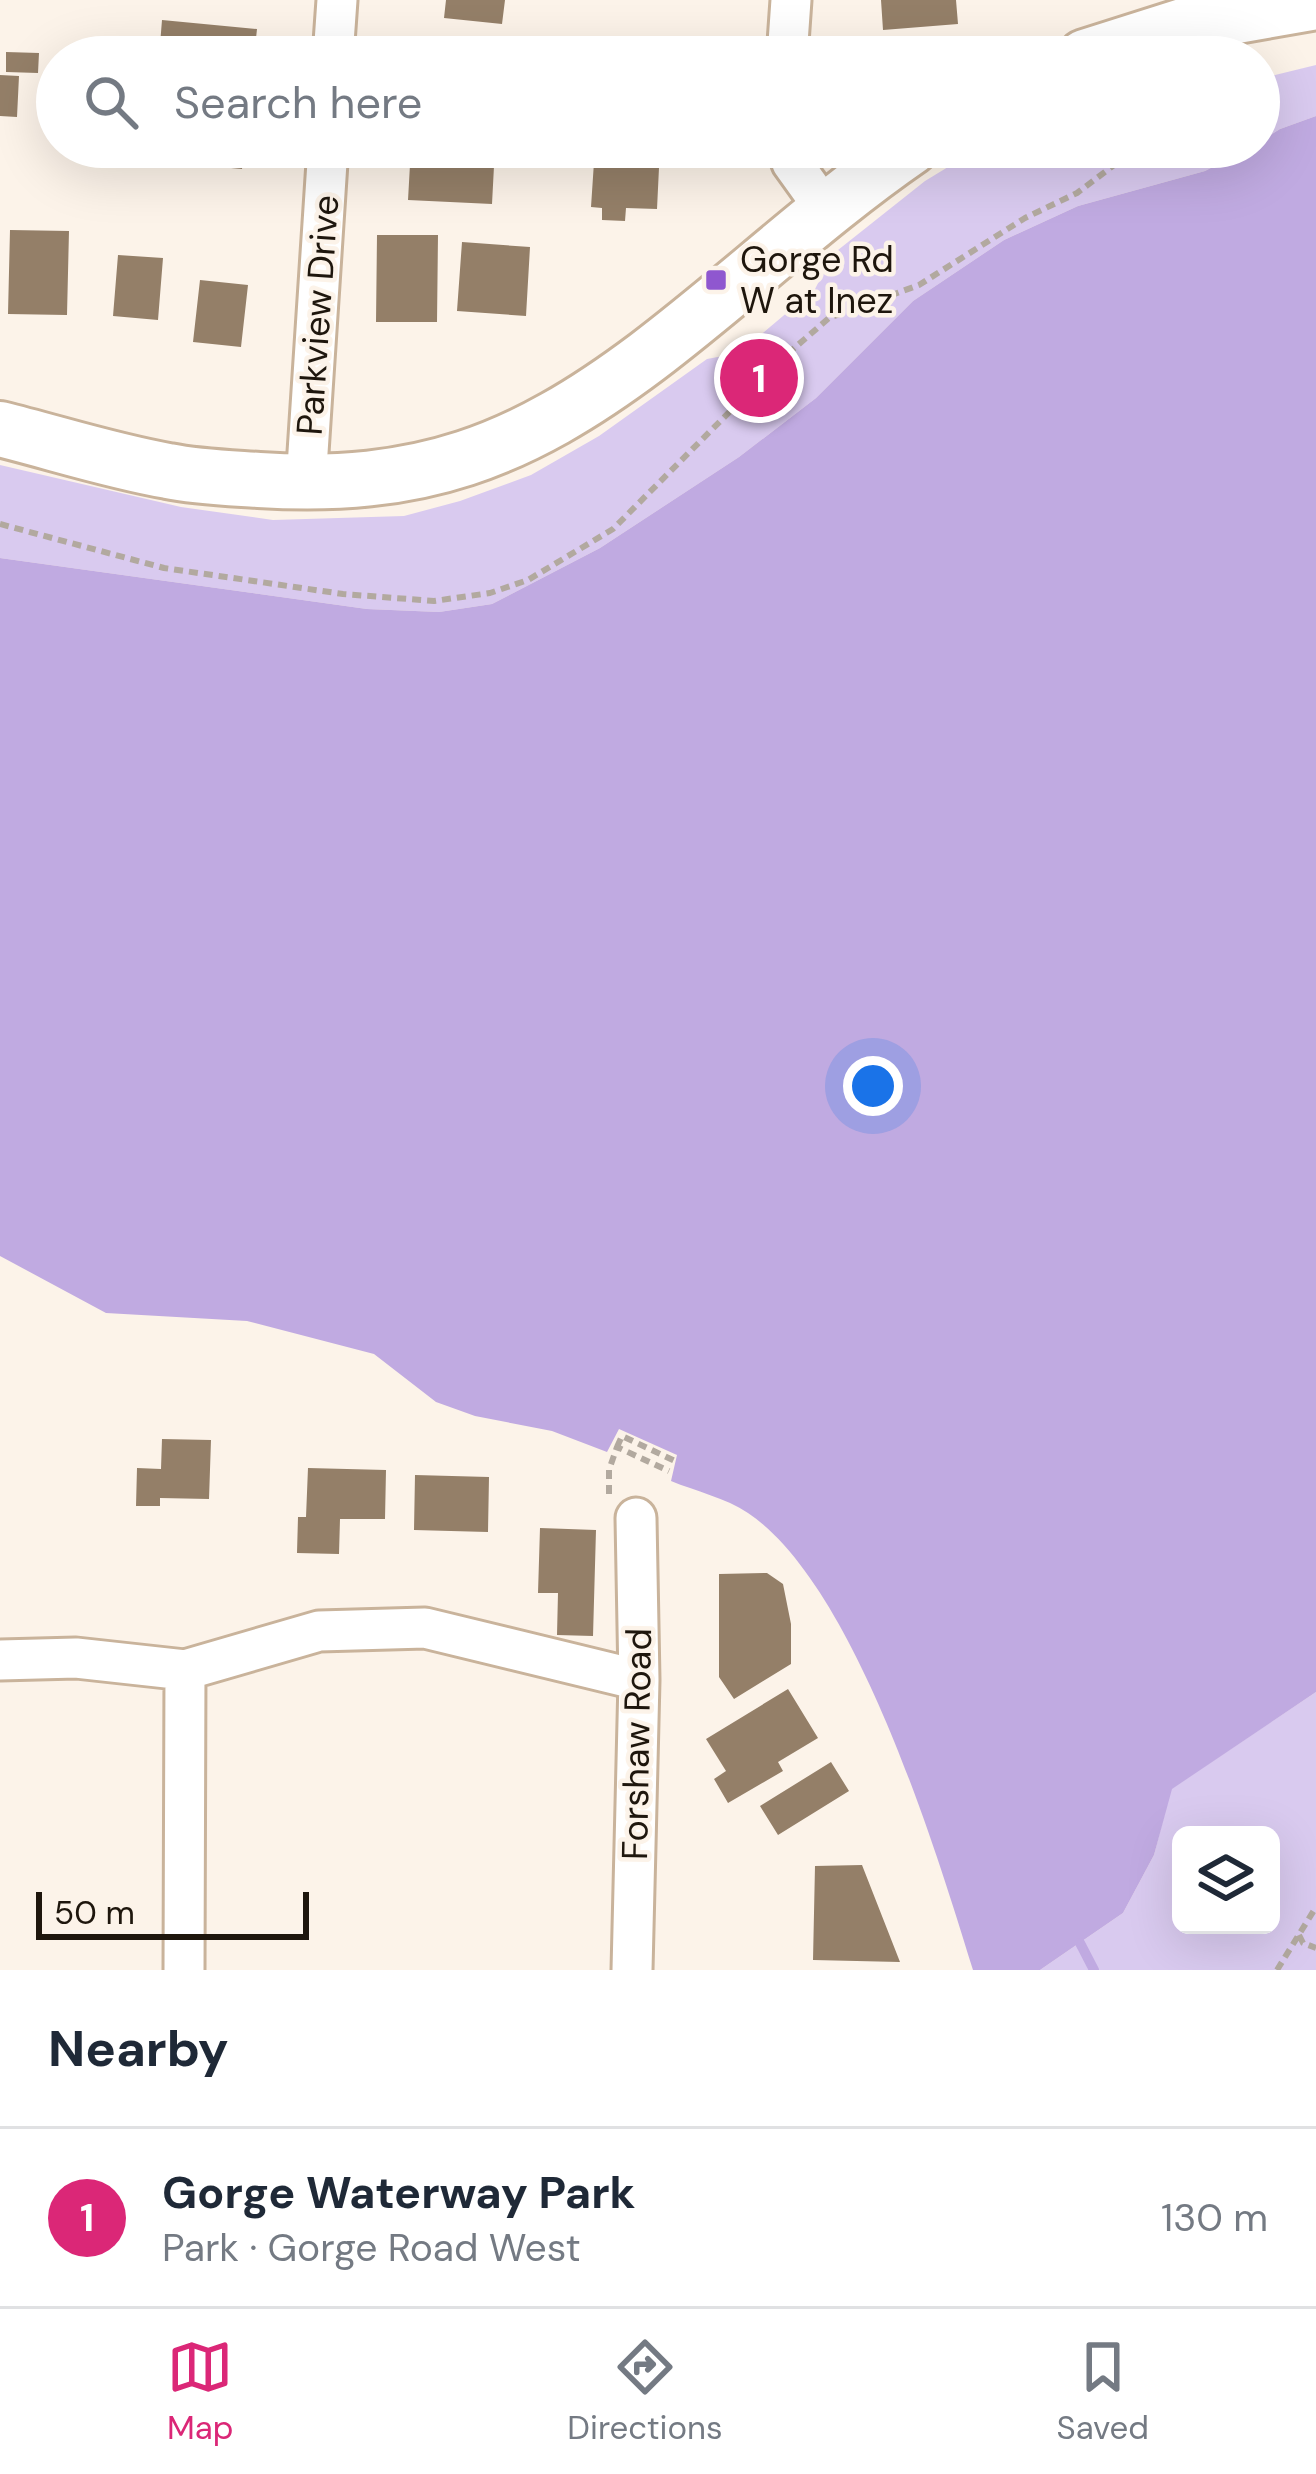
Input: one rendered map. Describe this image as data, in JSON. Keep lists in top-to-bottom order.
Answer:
{
  "streets": {
    "street": ["Parkview Drive", "Forshaw Road"]
  },
  "places": {
    "transit": ["Gorge Rd W at Inez"]
  },
  "scale_bar": "50 m",
  "page": {
    "search": "Search here",
    "pins": "1",
    "scale": "50 m",
    "heading": "Nearby",
    "list": [
      {
        "mark": "1",
        "name": "Gorge Waterway Park",
        "note": "Park · Gorge Road West",
        "value": "130 m"
      }
    ],
    "nav": ["Map", "Directions", "Saved"]
  }
}
